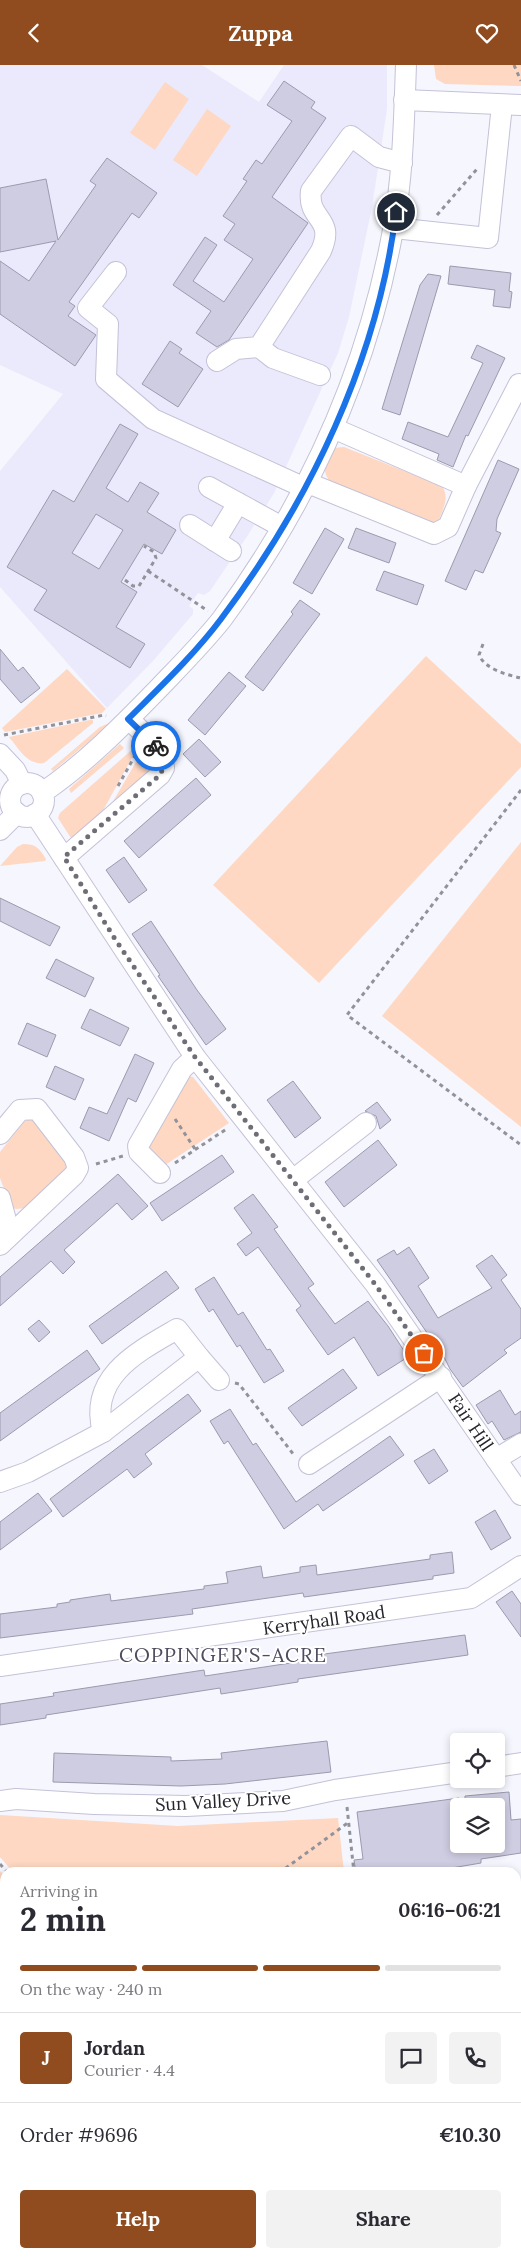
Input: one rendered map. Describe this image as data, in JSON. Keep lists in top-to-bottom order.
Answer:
{
  "streets": {
    "street": ["Fair Hill", "Kerryhall Road", "Sun Valley Drive"]
  },
  "districts": ["COPPINGER'S-ACRE"],
  "page": {
    "header": "Zuppa",
    "heading": ["2 min", "Arriving in", "06:16–06:21"],
    "panel": [
      "Jordan",
      "Courier · 4.4",
      "Order #9696",
      "€10.30"
    ],
    "bar": "On the way · 240 m",
    "round": "J",
    "buttons": ["Help", "Share"]
  }
}
